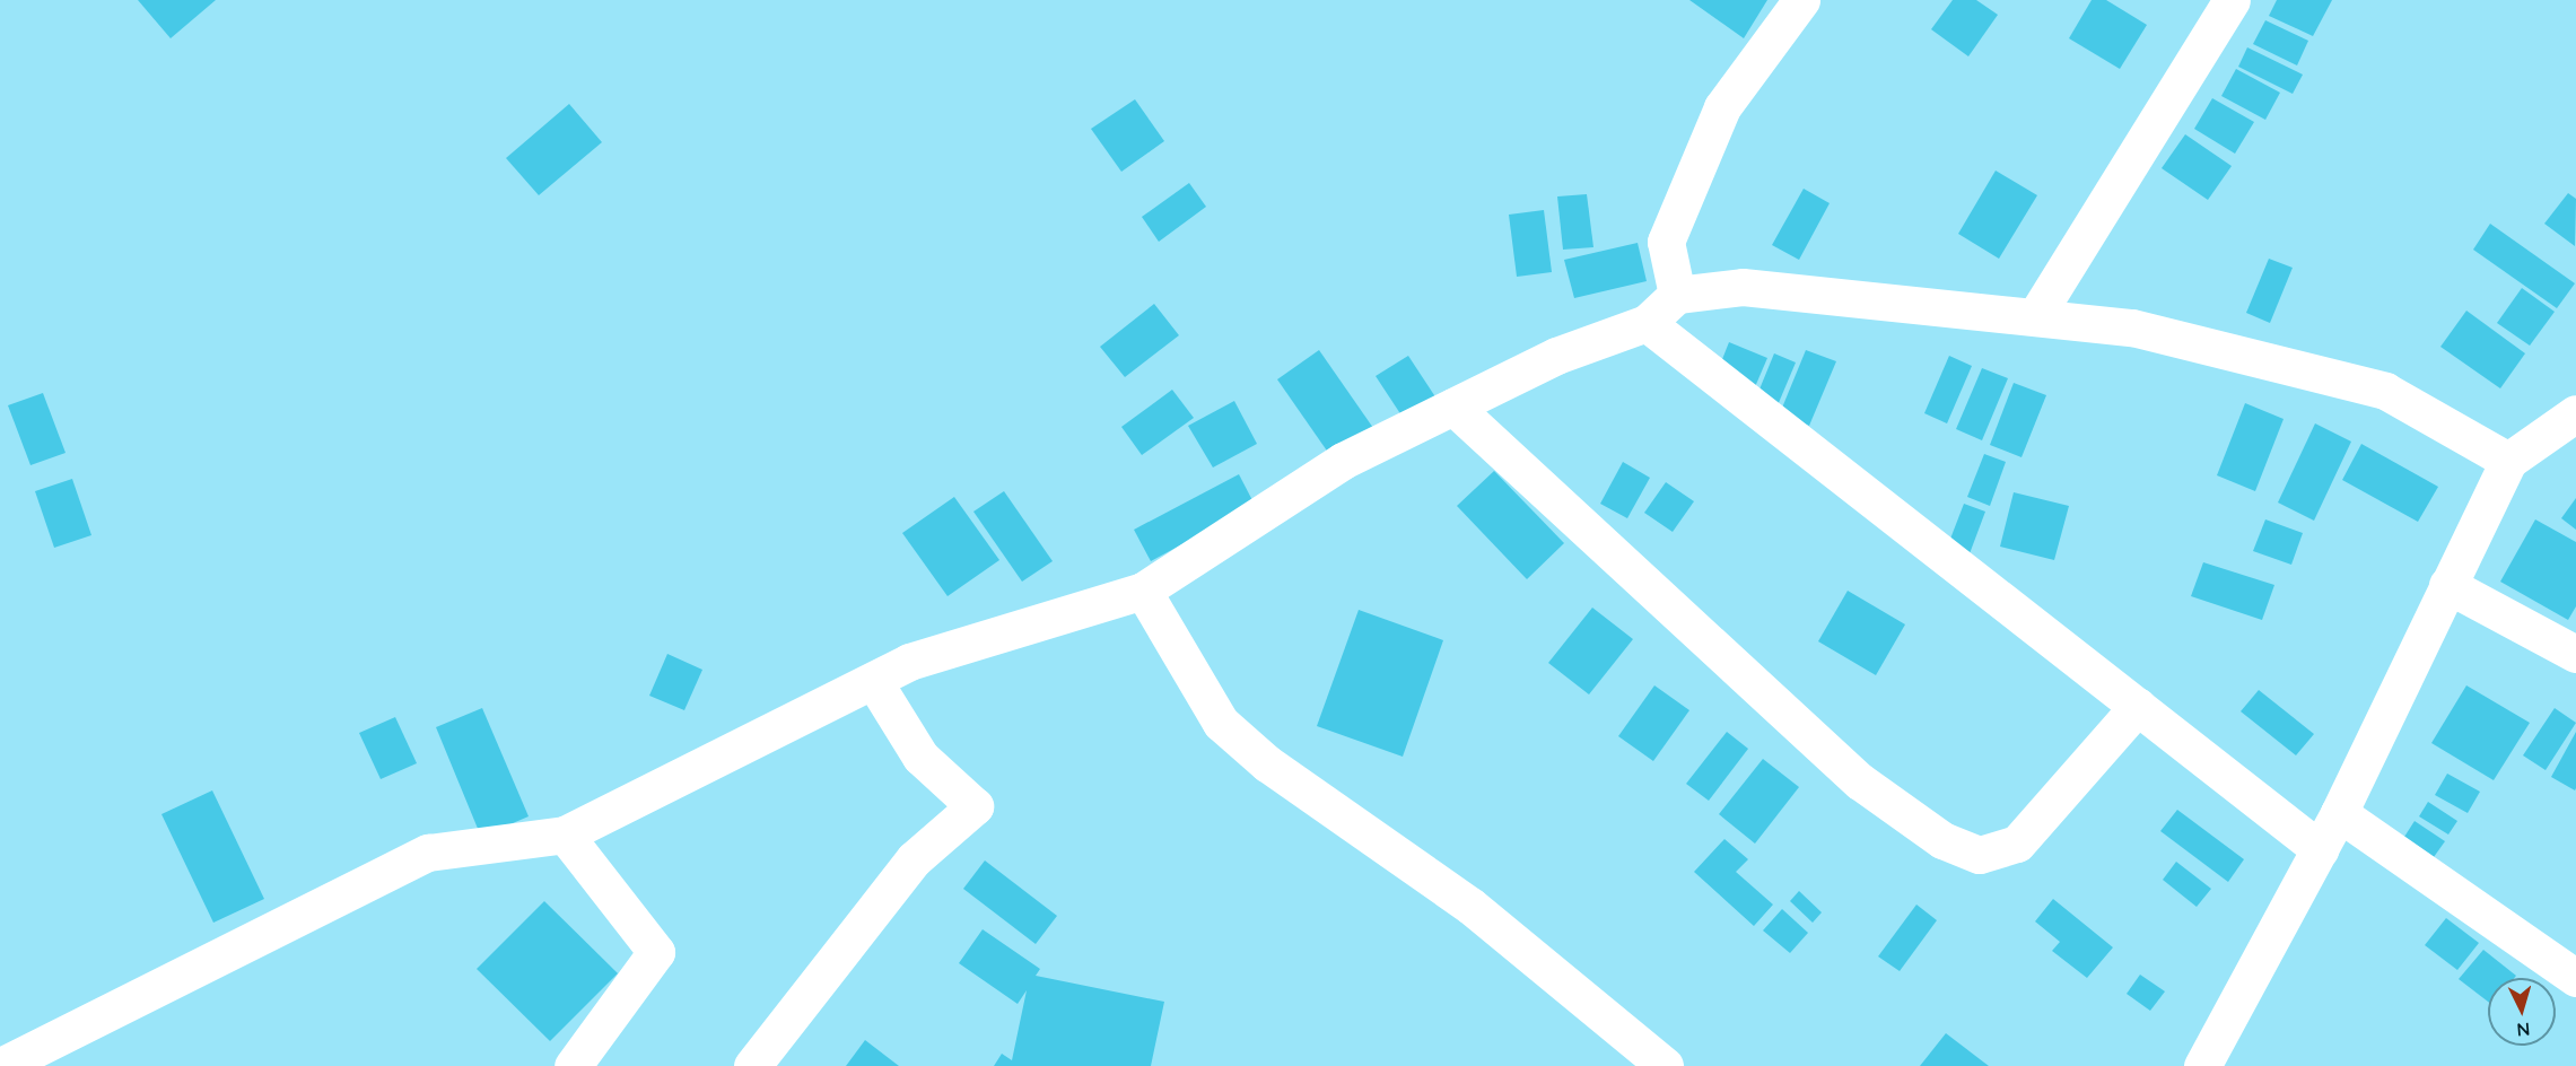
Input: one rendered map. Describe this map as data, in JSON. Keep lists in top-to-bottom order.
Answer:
{
  "north": "bottom"
}
